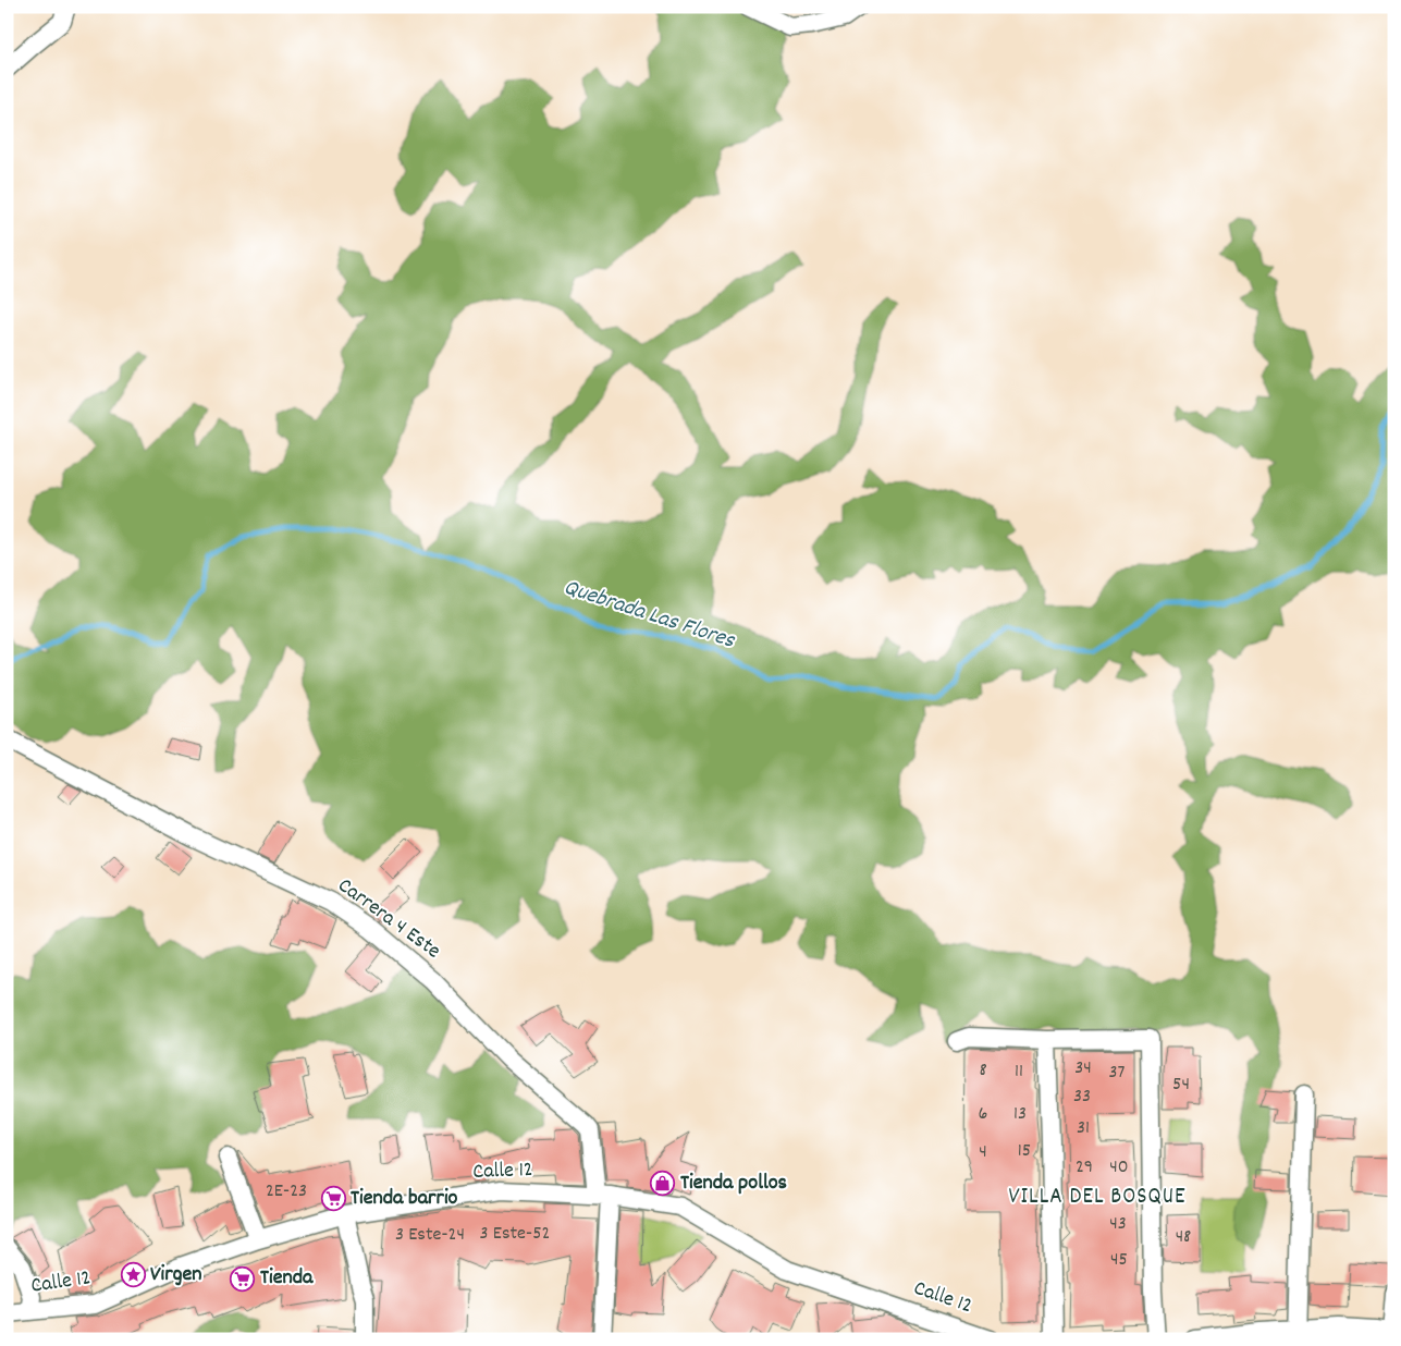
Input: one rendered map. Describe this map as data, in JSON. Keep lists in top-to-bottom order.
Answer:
{
  "streets": {
    "street": ["Carrera 4 Este", "Calle 12"]
  },
  "crossings": [
    ["Carrera 4 Este", "Calle 12"]
  ],
  "districts": ["VILLA DEL BOSQUE"],
  "water": ["Quebrada Las Flores"],
  "places": {
    "shop": ["Tienda pollos"],
    "supermarket": ["Tienda barrio", "Tienda"],
    "place": ["Virgen"]
  },
  "house_numbers": [
    "34",
    "8",
    "11",
    "37",
    "54",
    "33",
    "6",
    "13",
    "31",
    "15",
    "4",
    "29",
    "40",
    "2E-23",
    "43",
    "3 Este-52",
    "3 Este-24",
    "48",
    "45"
  ]
}
